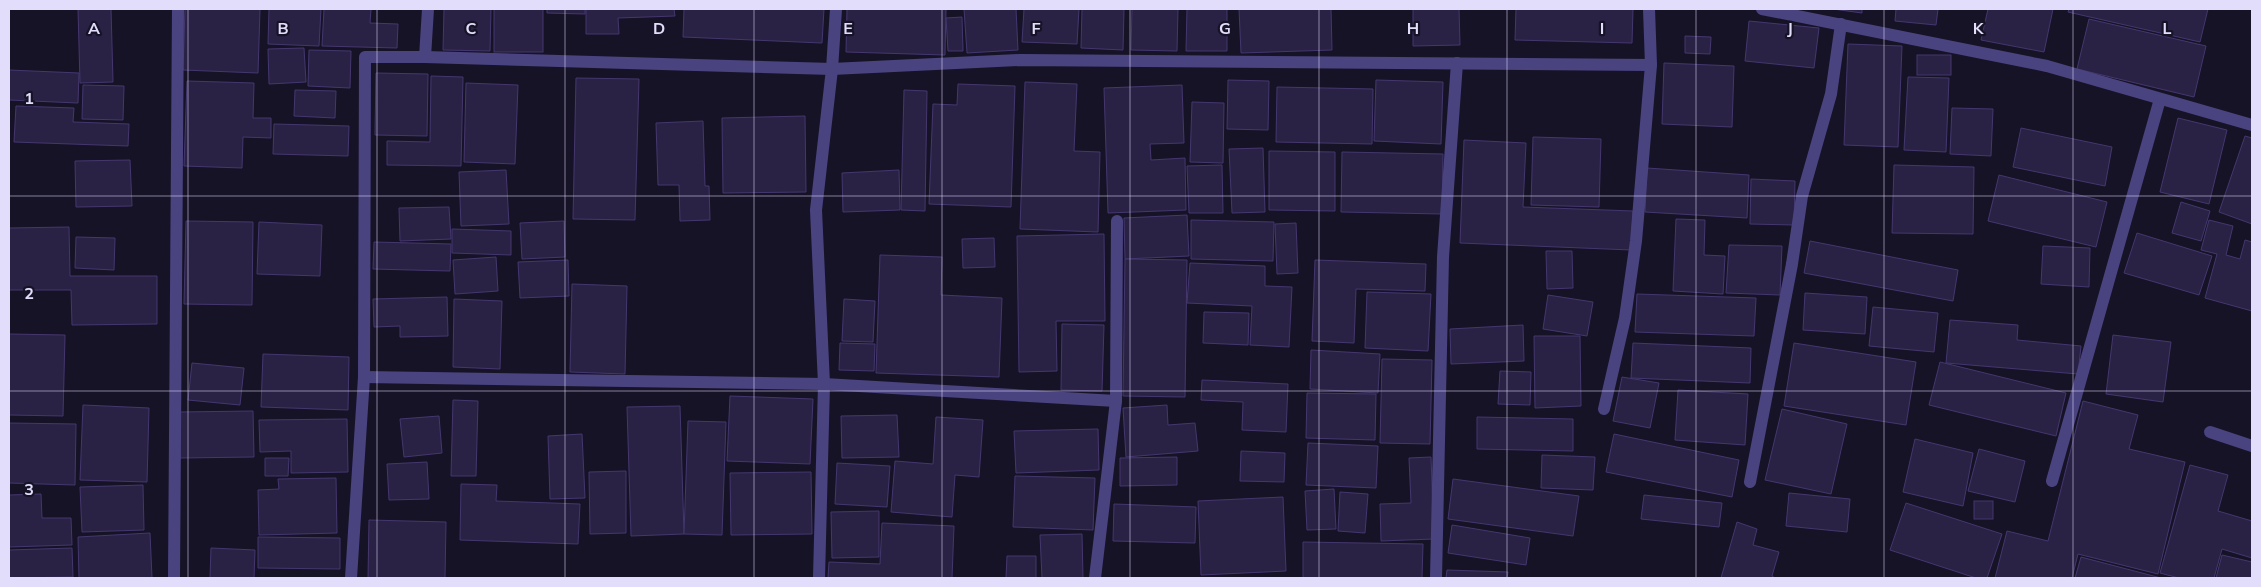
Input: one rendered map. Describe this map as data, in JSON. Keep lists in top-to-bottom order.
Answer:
{
  "grid": {
    "columns": [
      "A",
      "B",
      "C",
      "D",
      "E",
      "F",
      "G",
      "H",
      "I",
      "J",
      "K",
      "L"
    ],
    "rows": ["1", "2", "3"]
  }
}
